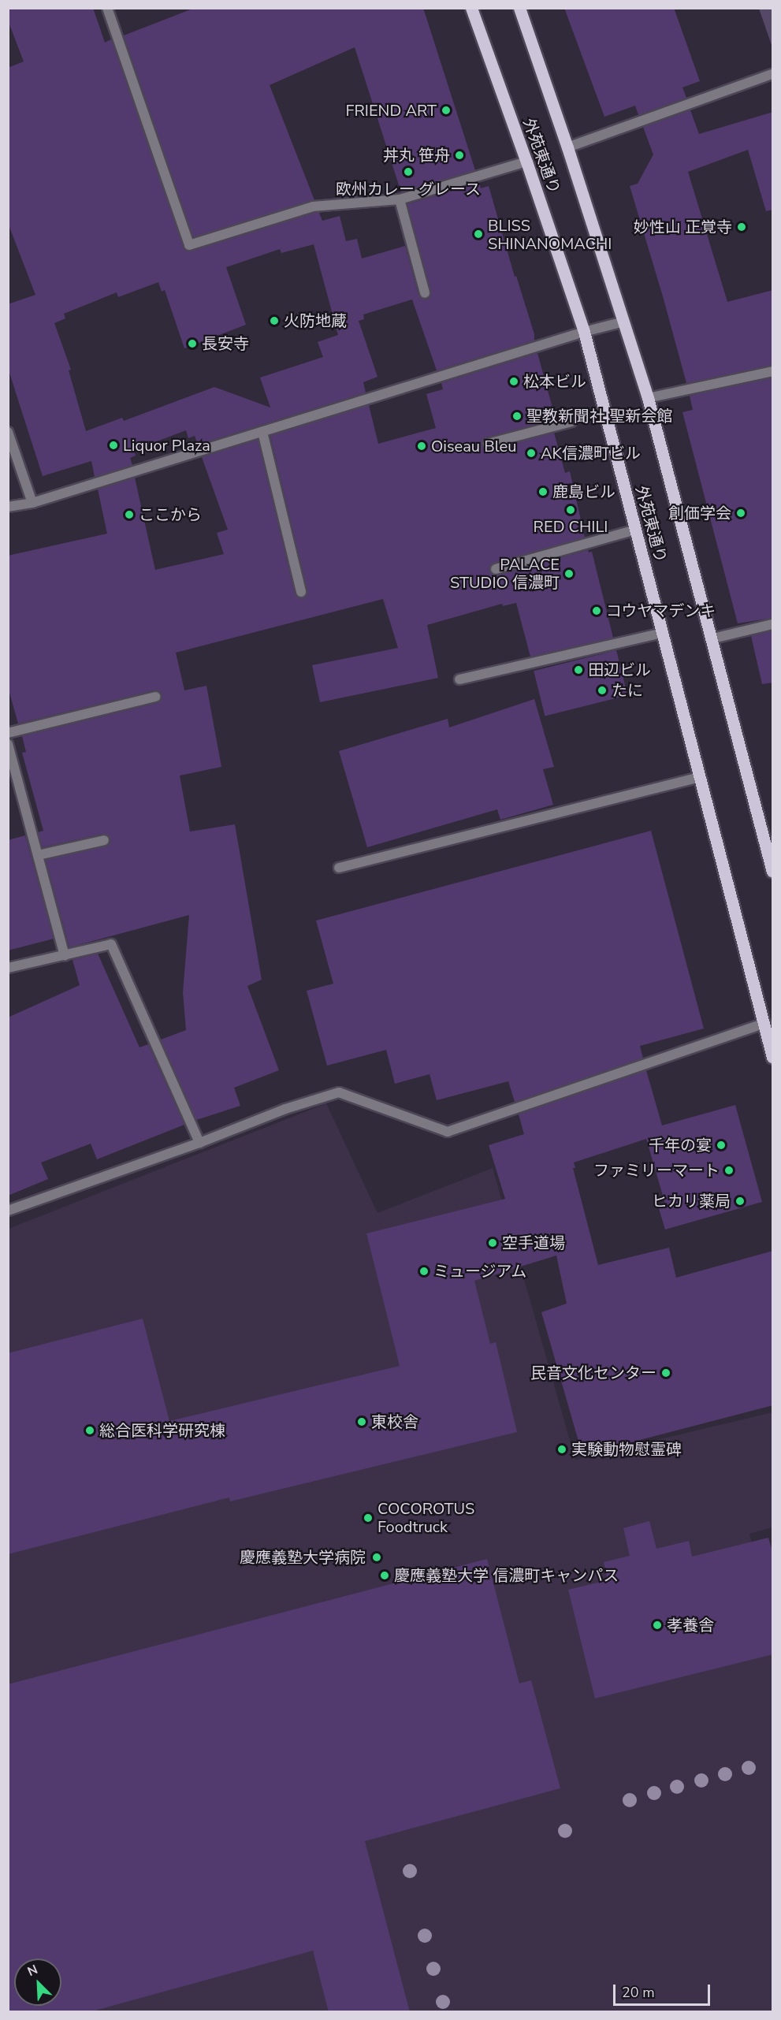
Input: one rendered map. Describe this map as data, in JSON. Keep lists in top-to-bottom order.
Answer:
{
  "streets": {
    "main road": ["外苑東通り"]
  },
  "places": [
    "FRIEND ART",
    "丼丸 笹舟",
    "欧州カレー グレース",
    "妙性山 正覚寺",
    "BLISS SHINANOMACHI",
    "火防地蔵",
    "長安寺",
    "松本ビル",
    "聖教新聞社 聖新会館",
    "Liquor Plaza",
    "Oiseau Bleu",
    "AK信濃町ビル",
    "鹿島ビル",
    "RED CHILI",
    "創価学会",
    "ここから",
    "PALACE STUDIO 信濃町",
    "コウヤマデンキ",
    "田辺ビル",
    "たに",
    "千年の宴",
    "ファミリーマート",
    "ヒカリ薬局",
    "空手道場",
    "ミュージアム",
    "民音文化センター",
    "東校舎",
    "総合医科学研究棟",
    "実験動物慰霊碑",
    "COCOROTUS Foodtruck",
    "慶應義塾大学病院",
    "慶應義塾大学 信濃町キャンパス",
    "孝養舎"
  ],
  "scale_bar": "20 m",
  "north": "top left"
}
